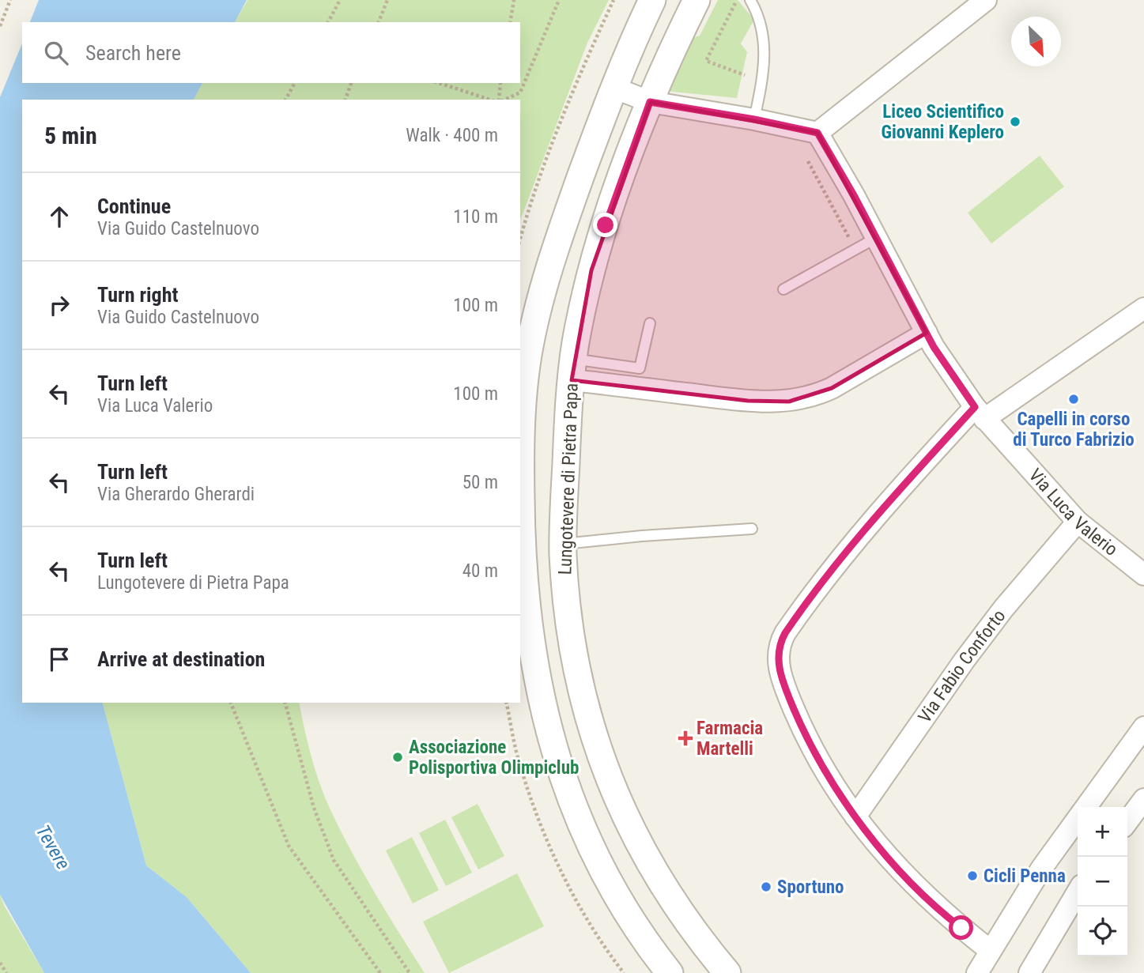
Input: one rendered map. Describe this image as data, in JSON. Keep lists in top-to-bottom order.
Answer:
{
  "streets": {
    "street": ["Lungotevere di Pietra Papa", "Via Luca Valerio", "Via Fabio Conforto"]
  },
  "crossings": [
    ["Via Luca Valerio", "Via Fabio Conforto"]
  ],
  "water": ["Tevere"],
  "places": {
    "other": [
      "Liceo Scientifico Giovanni Keplero",
      "Capelli in corso di Turco Fabrizio",
      "Associazione Polisportiva Olimpiclub",
      "Cicli Penna",
      "Sportuno"
    ],
    "health": ["Farmacia Martelli"]
  },
  "north": "bottom right",
  "page": {
    "search": "Search here",
    "heading": ["5 min", "Walk · 400 m"],
    "list": [
      ["Continue", "Via Guido Castelnuovo", "110 m"],
      ["Turn right", "Via Guido Castelnuovo", "100 m"],
      ["Turn left", "Via Luca Valerio", "100 m"],
      ["Turn left", "Via Gherardo Gherardi", "50 m"],
      ["Turn left", "Lungotevere di Pietra Papa", "40 m"],
      "Arrive at destination"
    ],
    "map_buttons": ["+", "−"]
  }
}
